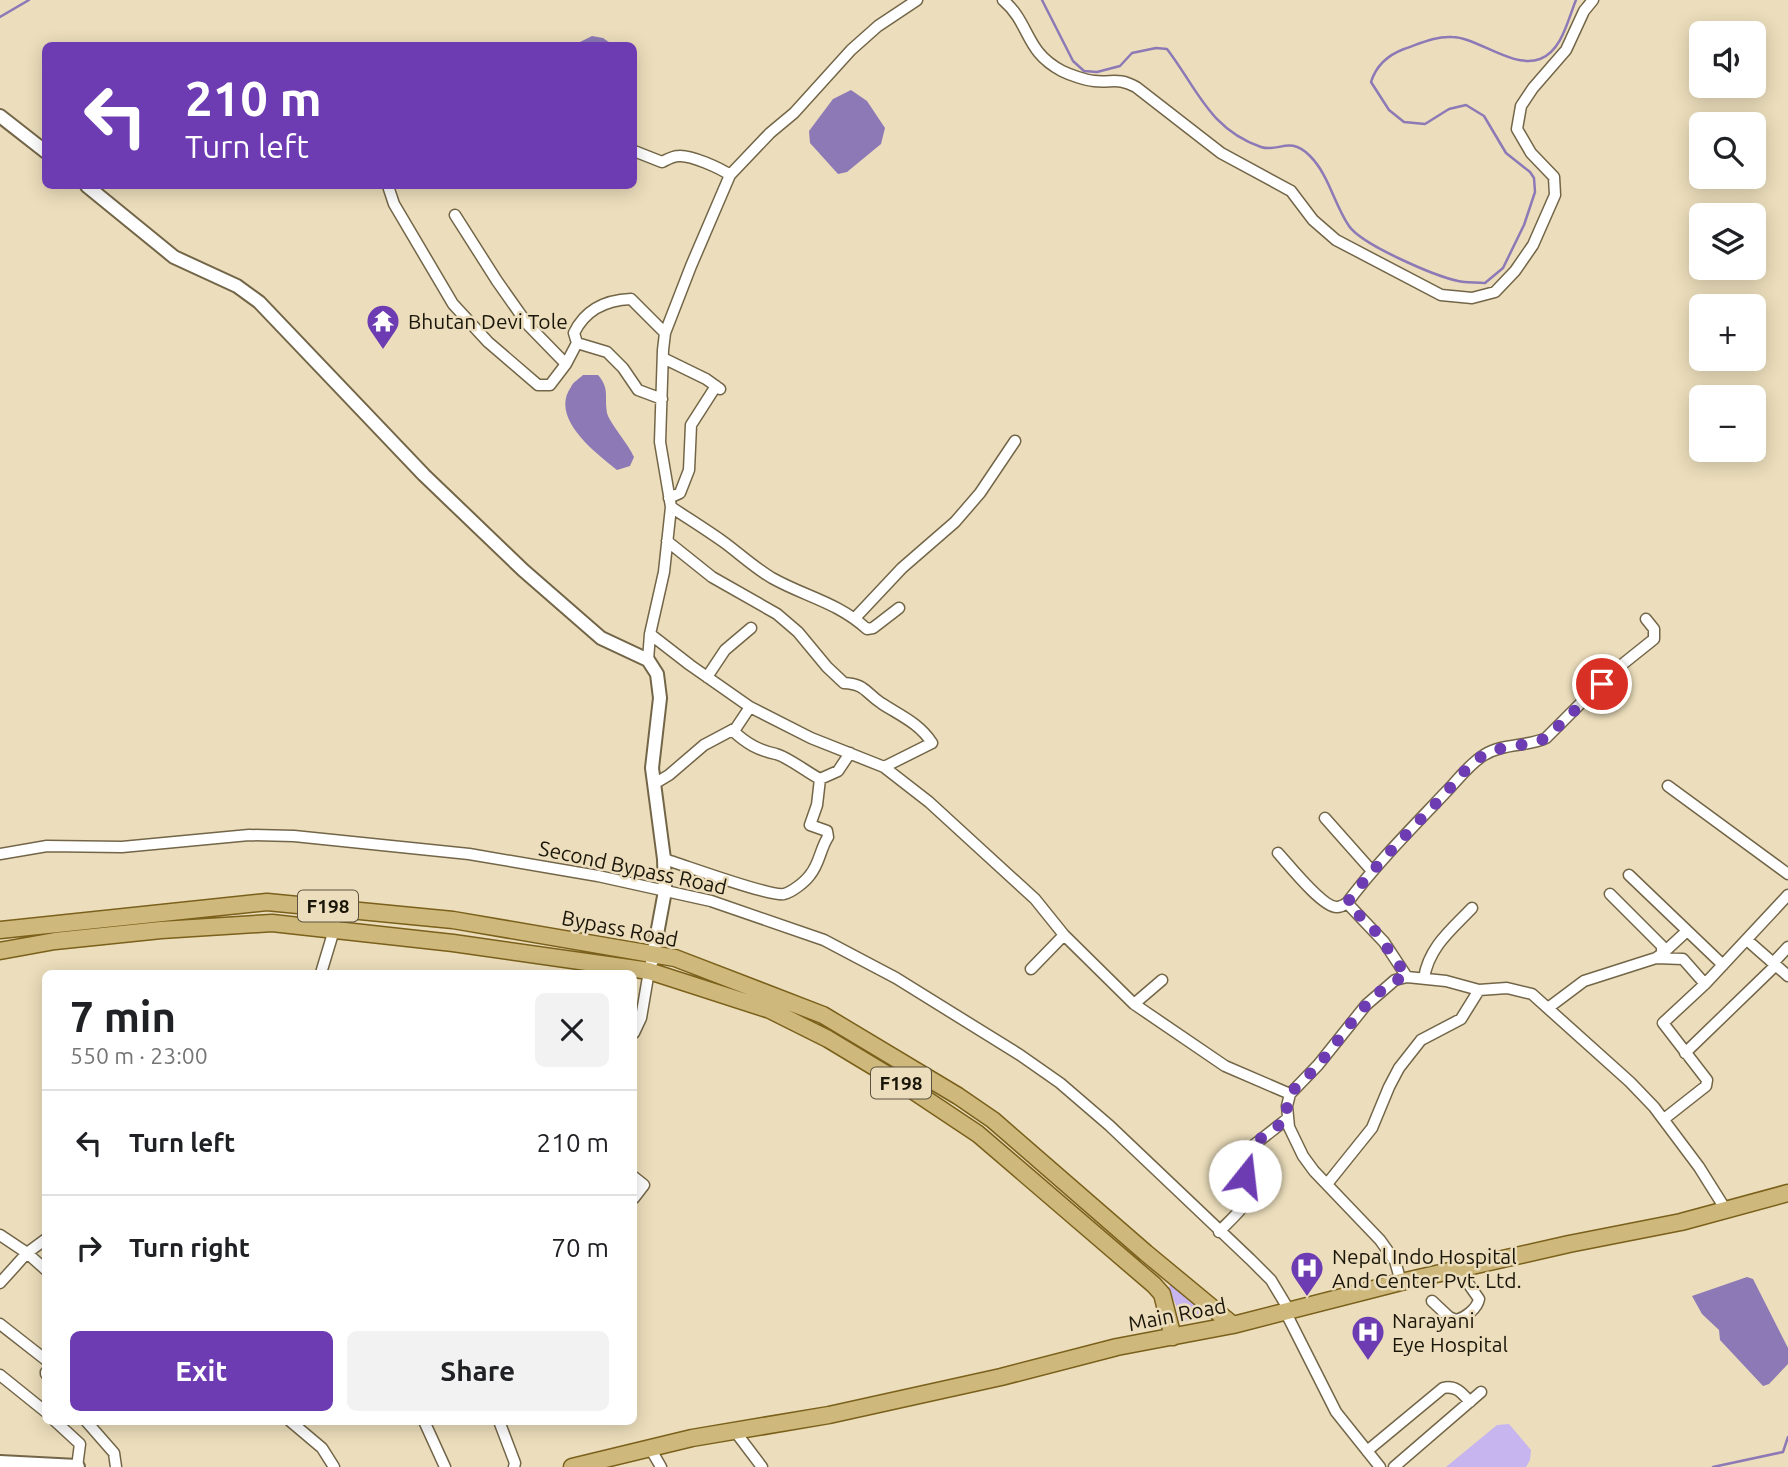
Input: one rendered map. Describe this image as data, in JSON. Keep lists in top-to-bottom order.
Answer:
{
  "streets": {
    "main road": ["F198", "Bypass Road", "Main Road"],
    "street": ["Second Bypass Road"]
  },
  "crossings": [
    ["Second Bypass Road", "Main Road"],
    ["F198", "Bypass Road"],
    ["F198", "Main Road"]
  ],
  "places": {
    "temple": ["Bhutan Devi Tole"],
    "hospital": ["Nepal Indo Hospital And Center Pvt. Ltd.", "Narayani Eye Hospital"]
  },
  "page": {
    "map_buttons": ["+", "−"],
    "turn": ["210 m", "Turn left"],
    "heading": ["7 min", "550 m · 23:00"],
    "list": [
      {
        "name": "Turn left",
        "value": "210 m"
      },
      {
        "name": "Turn right",
        "value": "70 m"
      }
    ],
    "buttons": ["Exit", "Share"]
  }
}
